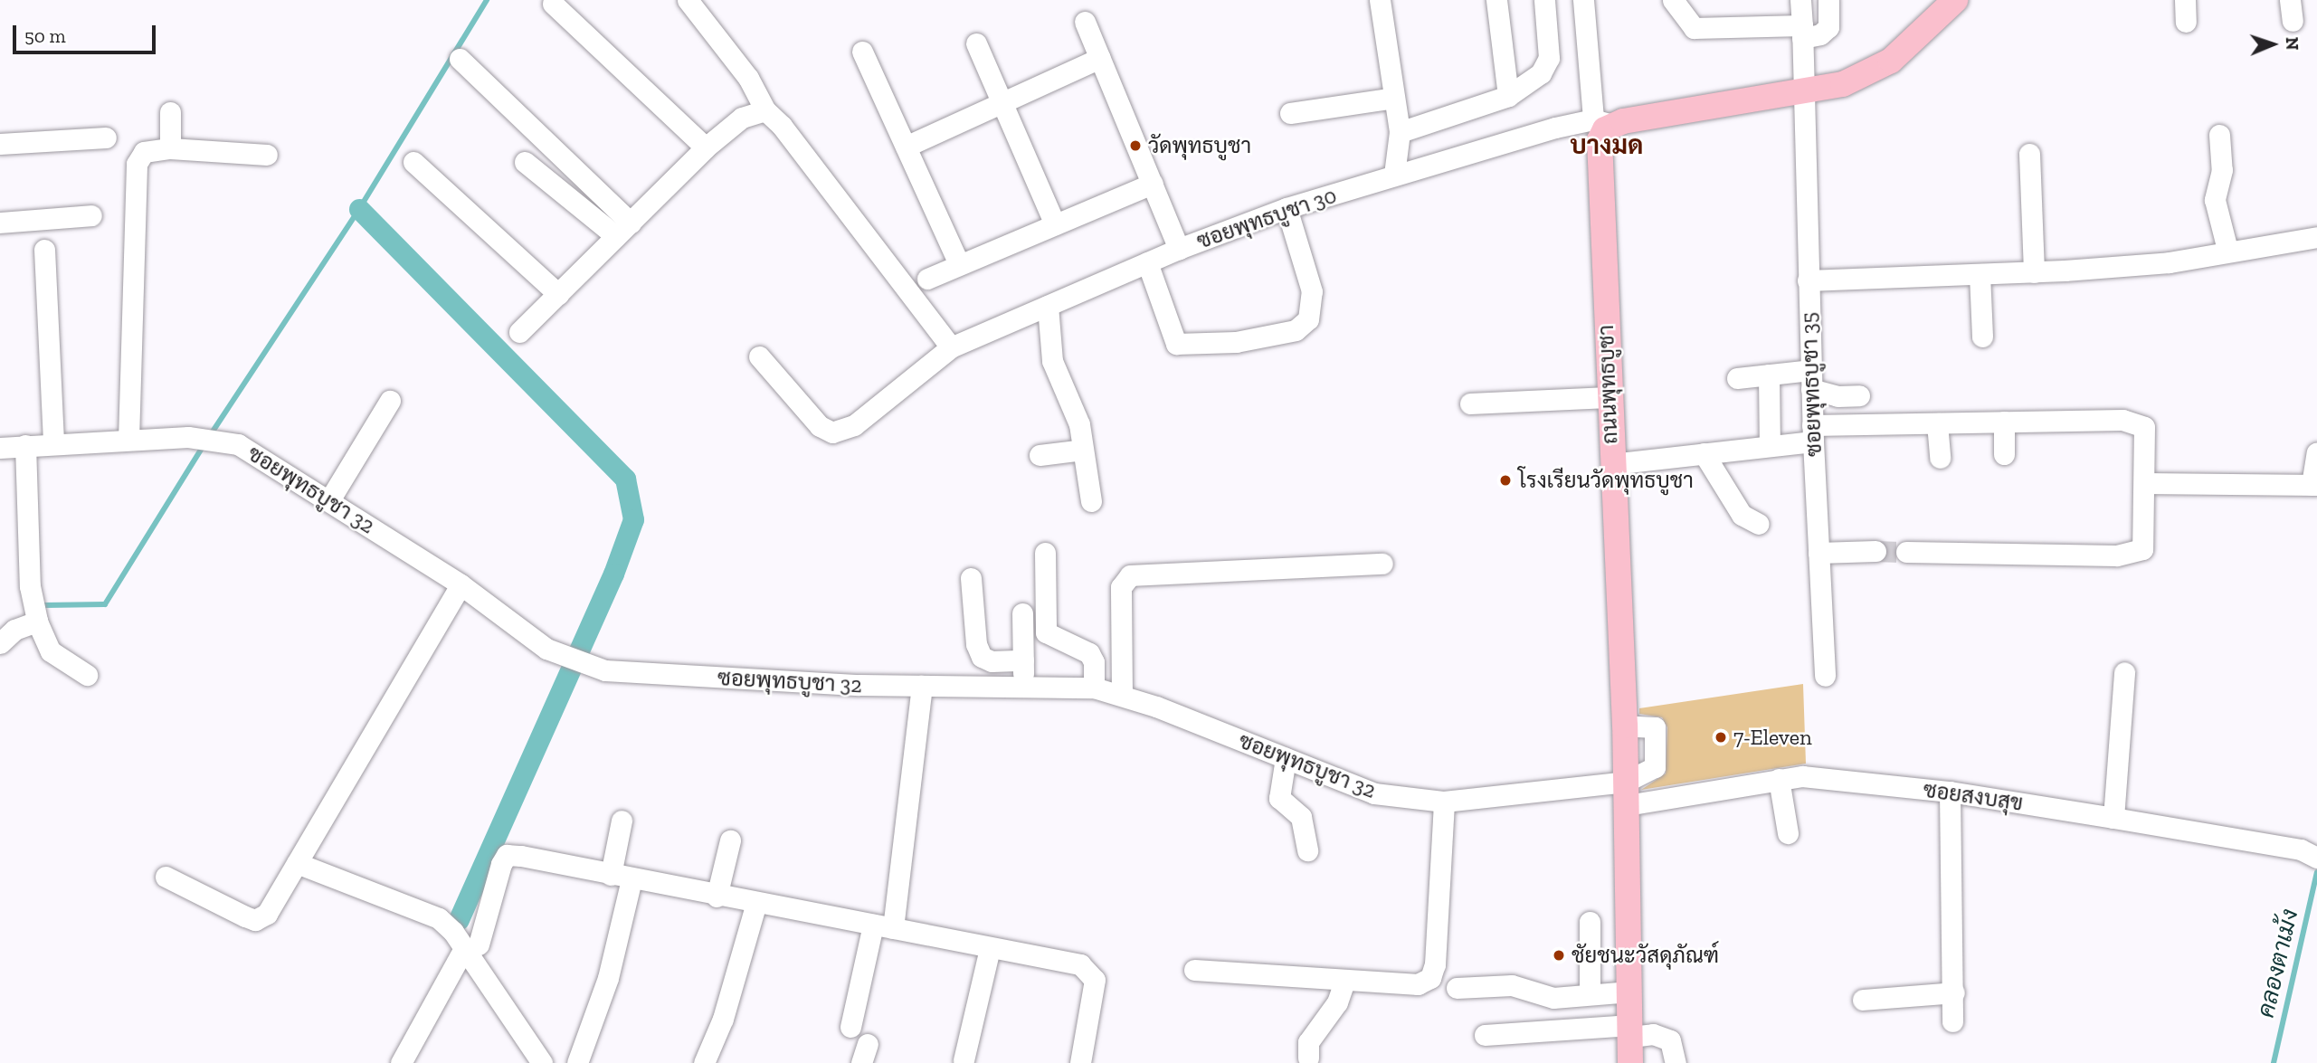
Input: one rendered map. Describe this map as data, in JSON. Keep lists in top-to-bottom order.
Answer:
{
  "streets": {
    "main road": ["ถนนพุทธบูชา"],
    "street": [
      "ซอยพุทธบูชา 30",
      "ซอยพุทธบูชา 35",
      "ซอยพุทธบูชา 32",
      "ซอยสงบสุข"
    ]
  },
  "crossings": [
    ["ซอยพุทธบูชา 30", "ถนนพุทธบูชา"],
    ["ถนนพุทธบูชา", "ซอยพุทธบูชา 32"],
    ["ถนนพุทธบูชา", "ซอยสงบสุข"],
    ["ซอยพุทธบูชา 32", "ซอยสงบสุข"]
  ],
  "districts": ["บางมด"],
  "water": ["คลองตาเม้ง"],
  "places": [
    "วัดพุทธบูชา",
    "โรงเรียนวัดพุทธบูชา",
    "7-Eleven",
    "ชัยชนะวัสดุภัณฑ์"
  ],
  "scale_bar": "50 m",
  "north": "right"
}
